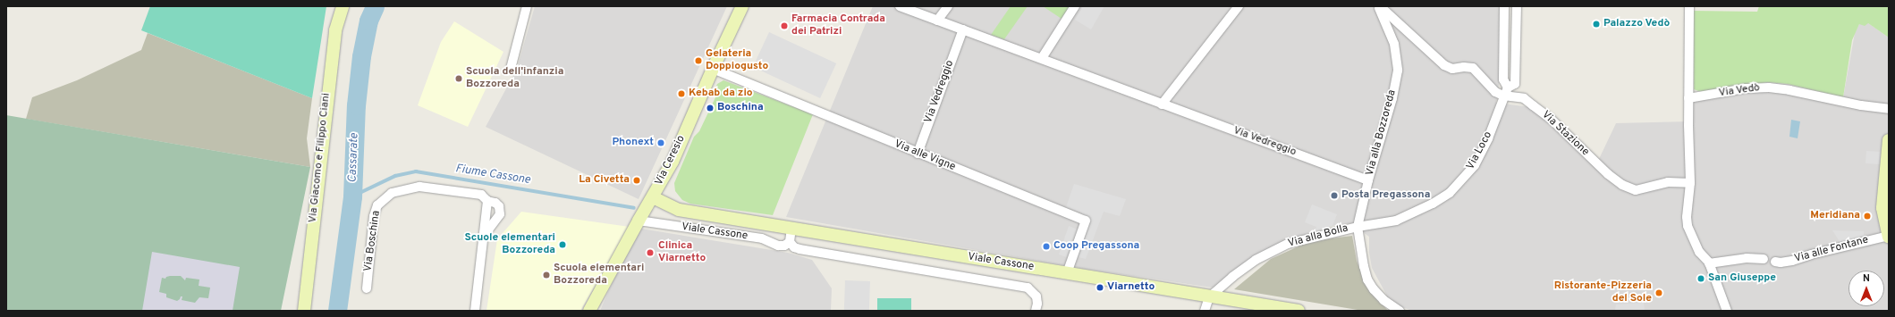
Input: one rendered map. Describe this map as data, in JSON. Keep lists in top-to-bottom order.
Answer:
{
  "streets": {
    "street": [
      "Via Vedò",
      "Via Vedreggio",
      "Via alla Bozzoreda",
      "Via Stazione",
      "Via Loco",
      "Via alle Vigne",
      "Via Giacomo e Filippo Ciani",
      "Via Ceresio",
      "Viale Cassone",
      "Via alla Bolla",
      "Via Boschina",
      "Via alle Fontane"
    ]
  },
  "crossings": [
    ["Via Vedreggio", "Via alla Bozzoreda"],
    ["Via Vedreggio", "Via alle Vigne"],
    ["Via alla Bozzoreda", "Via Stazione"],
    ["Via alla Bozzoreda", "Via Loco"],
    ["Via alla Bozzoreda", "Via alla Bolla"],
    ["Via Stazione", "Via Loco"],
    ["Via Loco", "Via alla Bolla"],
    ["Via alle Vigne", "Via Ceresio"],
    ["Via alle Vigne", "Viale Cassone"],
    ["Via Ceresio", "Viale Cassone"],
    ["Viale Cassone", "Via alla Bolla"]
  ],
  "water": ["Cassarate", "Fiume Cassone"],
  "places": [
    "Palazzo Vedò",
    "Farmacia Contrada dei Patrizi",
    "Gelateria Doppiogusto",
    "Scuola dell'infanzia Bozzoreda",
    "Kebab da zio",
    "Boschina",
    "Phonext",
    "La Civetta",
    "Posta Pregassona",
    "Meridiana",
    "Scuole elementari Bozzoreda",
    "Coop Pregassona",
    "Clinica Viarnetto",
    "Scuola elementari Bozzoreda",
    "San Giuseppe",
    "Viarnetto",
    "Ristorante-Pizzeria del Sole"
  ],
  "north": "top"
}
